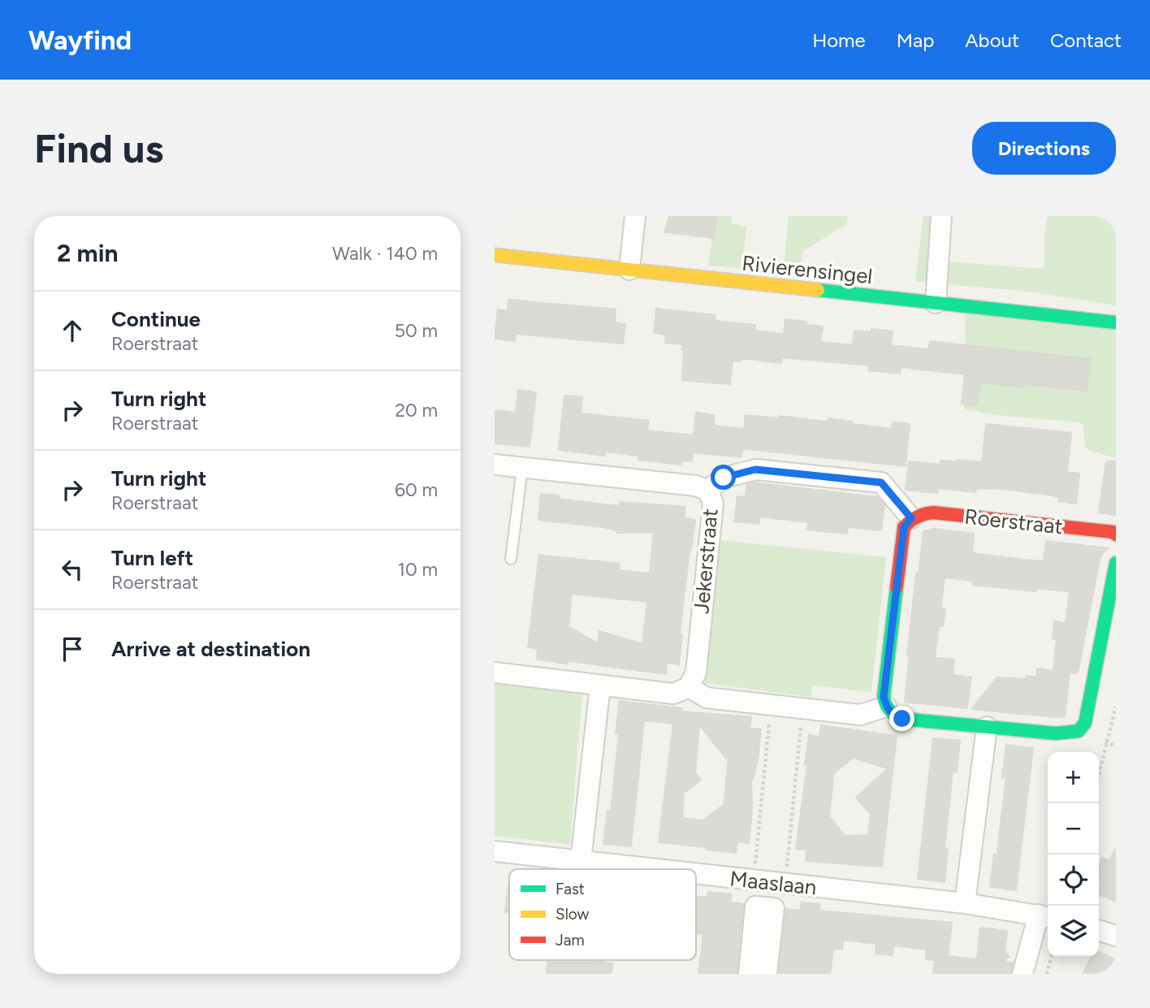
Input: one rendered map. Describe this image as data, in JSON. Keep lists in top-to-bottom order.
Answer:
{
  "streets": {
    "street": [
      "Rivierensingel",
      "Roerstraat",
      "Jekerstraat",
      "Maaslaan"
    ]
  },
  "legend": ["Fast", "Slow", "Jam"],
  "page": {
    "header": "Wayfind",
    "nav": [
      "Home",
      "Map",
      "About",
      "Contact"
    ],
    "buttons": "Directions",
    "title": "Find us",
    "heading": ["2 min", "Walk · 140 m"],
    "list": [
      ["Continue", "Roerstraat", "50 m"],
      ["Turn right", "Roerstraat", "20 m"],
      ["Turn right", "Roerstraat", "60 m"],
      ["Turn left", "Roerstraat", "10 m"],
      "Arrive at destination"
    ],
    "map_buttons": ["+", "−"]
  }
}
